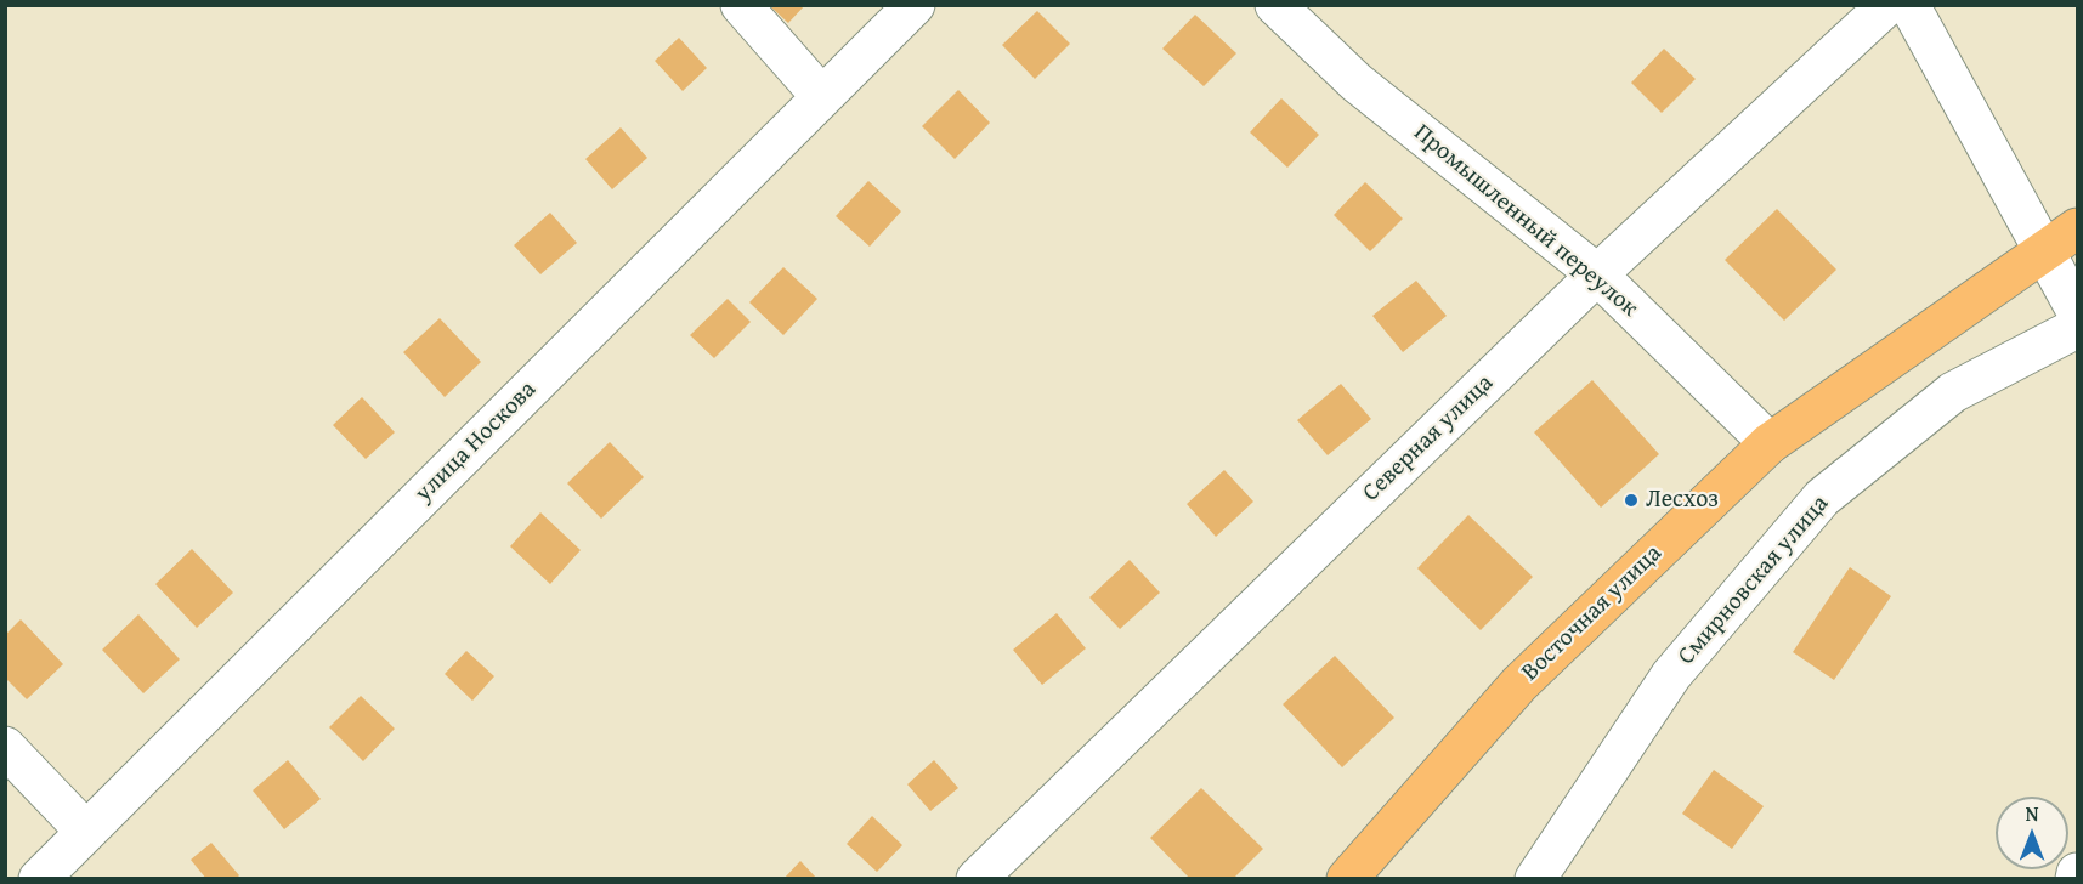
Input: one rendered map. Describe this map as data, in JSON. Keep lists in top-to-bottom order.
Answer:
{
  "streets": {
    "main road": ["Восточная улица"],
    "street": [
      "Промышленный переулок",
      "Северная улица",
      "улица Носкова",
      "Смирновская улица"
    ]
  },
  "crossings": [
    ["Промышленный переулок", "Северная улица"],
    ["Промышленный переулок", "Восточная улица"]
  ],
  "places": ["Лесхоз"],
  "north": "top"
}
